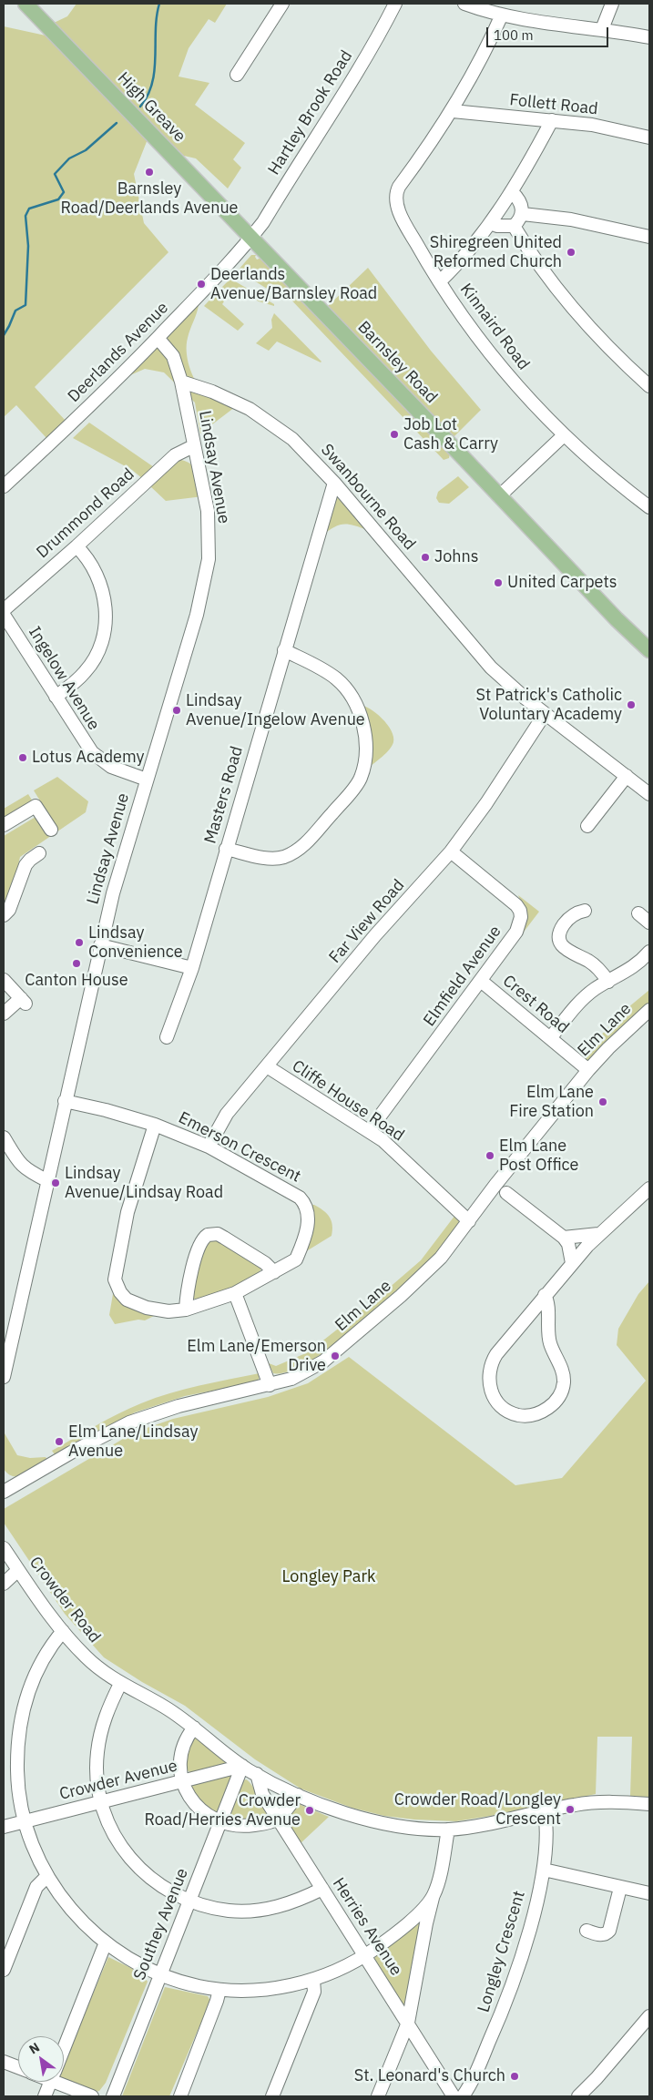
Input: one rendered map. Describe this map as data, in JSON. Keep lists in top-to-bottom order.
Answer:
{
  "streets": {
    "main road": ["High Greave", "Barnsley Road"],
    "street": [
      "Follett Road",
      "Hartley Brook Road",
      "Kinnaird Road",
      "Deerlands Avenue",
      "Lindsay Avenue",
      "Swanbourne Road",
      "Drummond Road",
      "Ingelow Avenue",
      "Masters Road",
      "Far View Road",
      "Elmfield Avenue",
      "Crest Road",
      "Elm Lane",
      "Cliffe House Road",
      "Emerson Crescent",
      "Crowder Road",
      "Crowder Avenue",
      "Southey Avenue",
      "Herries Avenue",
      "Longley Crescent"
    ]
  },
  "crossings": [
    ["Follett Road", "Kinnaird Road"],
    ["High Greave", "Hartley Brook Road"],
    ["High Greave", "Deerlands Avenue"],
    ["High Greave", "Barnsley Road"],
    ["Hartley Brook Road", "Deerlands Avenue"],
    ["Hartley Brook Road", "Barnsley Road"],
    ["Deerlands Avenue", "Barnsley Road"],
    ["Deerlands Avenue", "Lindsay Avenue"],
    ["Lindsay Avenue", "Swanbourne Road"],
    ["Lindsay Avenue", "Drummond Road"],
    ["Lindsay Avenue", "Ingelow Avenue"],
    ["Lindsay Avenue", "Emerson Crescent"],
    ["Swanbourne Road", "Masters Road"],
    ["Swanbourne Road", "Far View Road"],
    ["Far View Road", "Elmfield Avenue"],
    ["Far View Road", "Cliffe House Road"],
    ["Far View Road", "Emerson Crescent"],
    ["Elmfield Avenue", "Crest Road"],
    ["Elmfield Avenue", "Cliffe House Road"],
    ["Crest Road", "Elm Lane"],
    ["Elm Lane", "Cliffe House Road"],
    ["Crowder Road", "Crowder Avenue"],
    ["Crowder Road", "Southey Avenue"],
    ["Crowder Road", "Herries Avenue"],
    ["Crowder Road", "Longley Crescent"],
    ["Crowder Avenue", "Southey Avenue"],
    ["Herries Avenue", "Longley Crescent"]
  ],
  "parks": ["Longley Park"],
  "places": [
    "Barnsley Road/Deerlands Avenue",
    "Shiregreen United Reformed Church",
    "Deerlands Avenue/Barnsley Road",
    "Job Lot Cash & Carry",
    "Johns",
    "United Carpets",
    "St Patrick's Catholic Voluntary Academy",
    "Lindsay Avenue/Ingelow Avenue",
    "Lotus Academy",
    "Lindsay Convenience",
    "Canton House",
    "Elm Lane Fire Station",
    "Elm Lane Post Office",
    "Lindsay Avenue/Lindsay Road",
    "Elm Lane/Emerson Drive",
    "Elm Lane/Lindsay Avenue",
    "Crowder Road/Longley Crescent",
    "Crowder Road/Herries Avenue",
    "St. Leonard's Church"
  ],
  "scale_bar": "100 m",
  "north": "top left"
}
